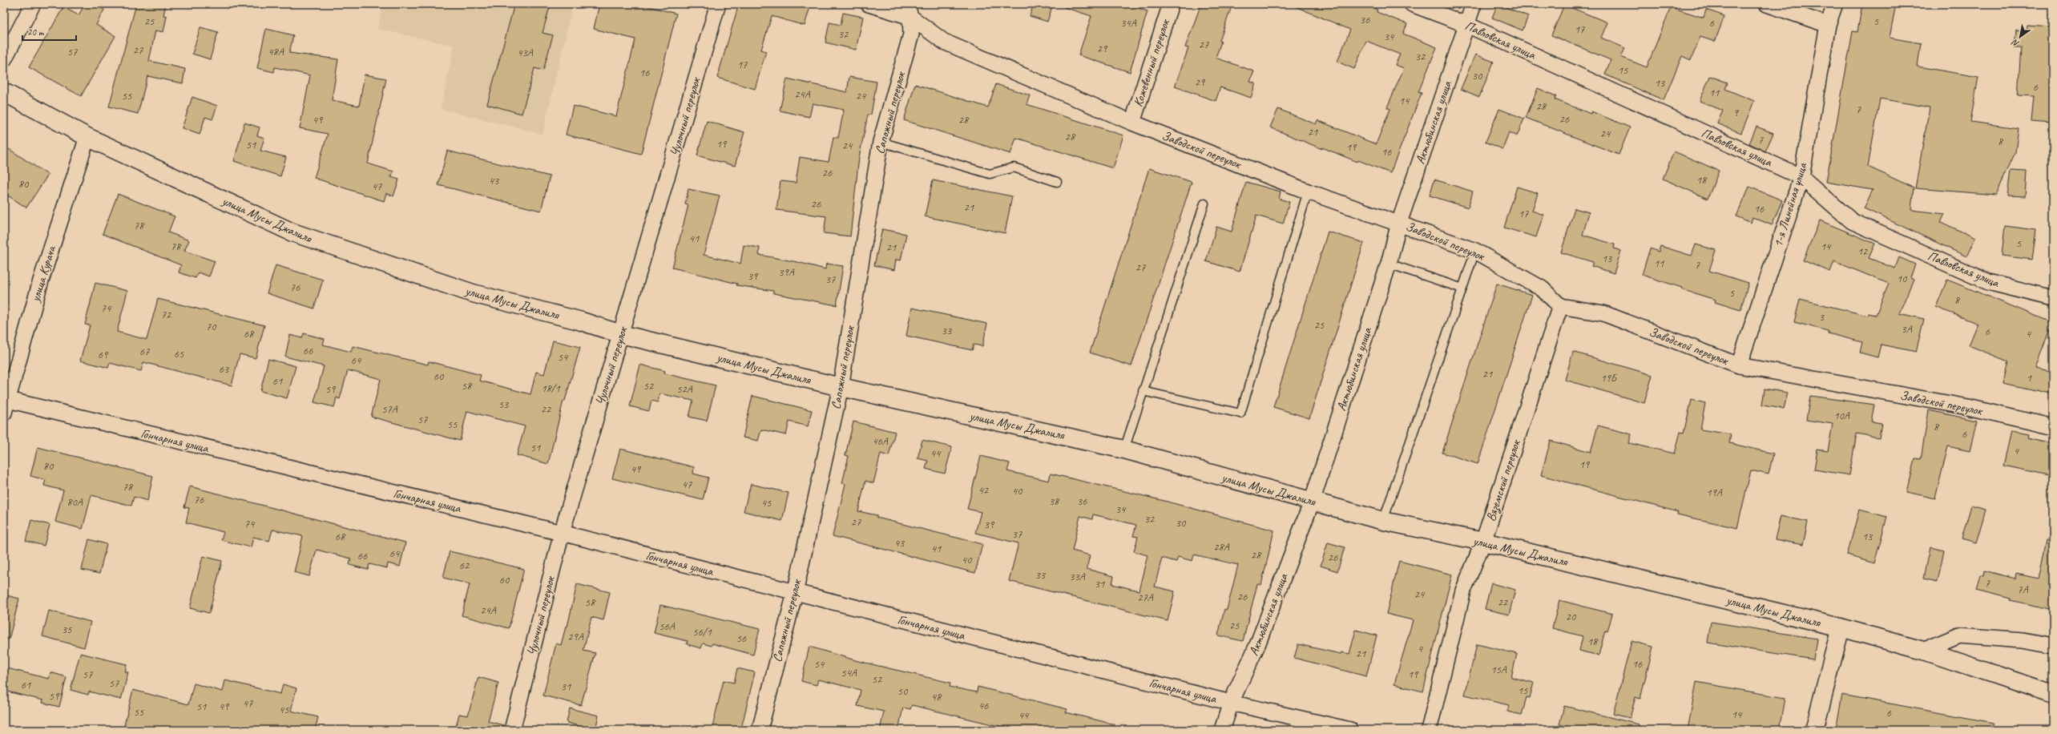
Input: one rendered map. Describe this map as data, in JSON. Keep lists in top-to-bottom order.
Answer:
{
  "streets": {
    "street": [
      "Павловская улица",
      "Кожевенный переулок",
      "Сапожный переулок",
      "Чулочный переулок",
      "Актюбинская улица",
      "Заводской переулок",
      "1-я Линейная улица",
      "улица Мусы Джалиля",
      "улица Курача",
      "Гончарная улица",
      "Вяземский переулок"
    ]
  },
  "crossings": [
    ["Павловская улица", "Актюбинская улица"],
    ["Павловская улица", "1-я Линейная улица"],
    ["Кожевенный переулок", "Заводской переулок"],
    ["Сапожный переулок", "Заводской переулок"],
    ["Сапожный переулок", "улица Мусы Джалиля"],
    ["Сапожный переулок", "Гончарная улица"],
    ["Чулочный переулок", "улица Мусы Джалиля"],
    ["Чулочный переулок", "Гончарная улица"],
    ["Актюбинская улица", "Заводской переулок"],
    ["Актюбинская улица", "улица Мусы Джалиля"],
    ["Актюбинская улица", "Гончарная улица"],
    ["Заводской переулок", "1-я Линейная улица"],
    ["Заводской переулок", "Вяземский переулок"],
    ["улица Мусы Джалиля", "улица Курача"],
    ["улица Мусы Джалиля", "Вяземский переулок"],
    ["улица Курача", "Гончарная улица"]
  ],
  "house_numbers": [
    "36",
    "25",
    "5",
    "34А",
    "6",
    "17",
    "32",
    "34",
    "27",
    "29",
    "27",
    "57",
    "48А",
    "43А",
    "32",
    "17",
    "15",
    "16",
    "30",
    "29",
    "13",
    "6",
    "11",
    "24А",
    "55",
    "24",
    "14",
    "28",
    "7",
    "9",
    "26",
    "49",
    "28",
    "21",
    "24",
    "28",
    "7",
    "8",
    "19",
    "51",
    "24",
    "19",
    "16",
    "26",
    "18",
    "43",
    "80",
    "47",
    "26",
    "21",
    "16",
    "17",
    "78",
    "41",
    "5",
    "78",
    "14",
    "21",
    "12",
    "13",
    "11",
    "7",
    "27",
    "39А",
    "39",
    "10",
    "37",
    "76",
    "5",
    "8",
    "74",
    "72",
    "3",
    "25",
    "70",
    "3А",
    "33",
    "6",
    "68",
    "4",
    "66",
    "67",
    "65",
    "69",
    "54",
    "64",
    "63",
    "21",
    "60",
    "19Б",
    "1",
    "61",
    "58",
    "52",
    "18/1",
    "59",
    "52А",
    "53",
    "57А",
    "22",
    "10А",
    "57",
    "55",
    "8",
    "6",
    "46А",
    "51",
    "4",
    "44",
    "19",
    "80",
    "49",
    "47",
    "78",
    "42",
    "40",
    "19А",
    "76",
    "38",
    "36",
    "80А",
    "45",
    "34",
    "32",
    "27",
    "30",
    "74",
    "39",
    "37",
    "68",
    "13",
    "43",
    "28А",
    "41",
    "64",
    "28",
    "66",
    "26",
    "40",
    "62",
    "33",
    "33А",
    "60",
    "7",
    "31",
    "7А",
    "24",
    "26",
    "27А",
    "58",
    "22",
    "24А",
    "20",
    "25",
    "56А",
    "35",
    "56/1",
    "29А",
    "56",
    "18",
    "4",
    "21",
    "54",
    "16",
    "15А",
    "54А",
    "57",
    "19",
    "52",
    "57",
    "61",
    "31",
    "15",
    "50",
    "59",
    "48",
    "47",
    "46",
    "51",
    "49",
    "45",
    "55",
    "6",
    "14",
    "44"
  ],
  "scale_bar": "20 m",
  "north": "bottom left"
}
